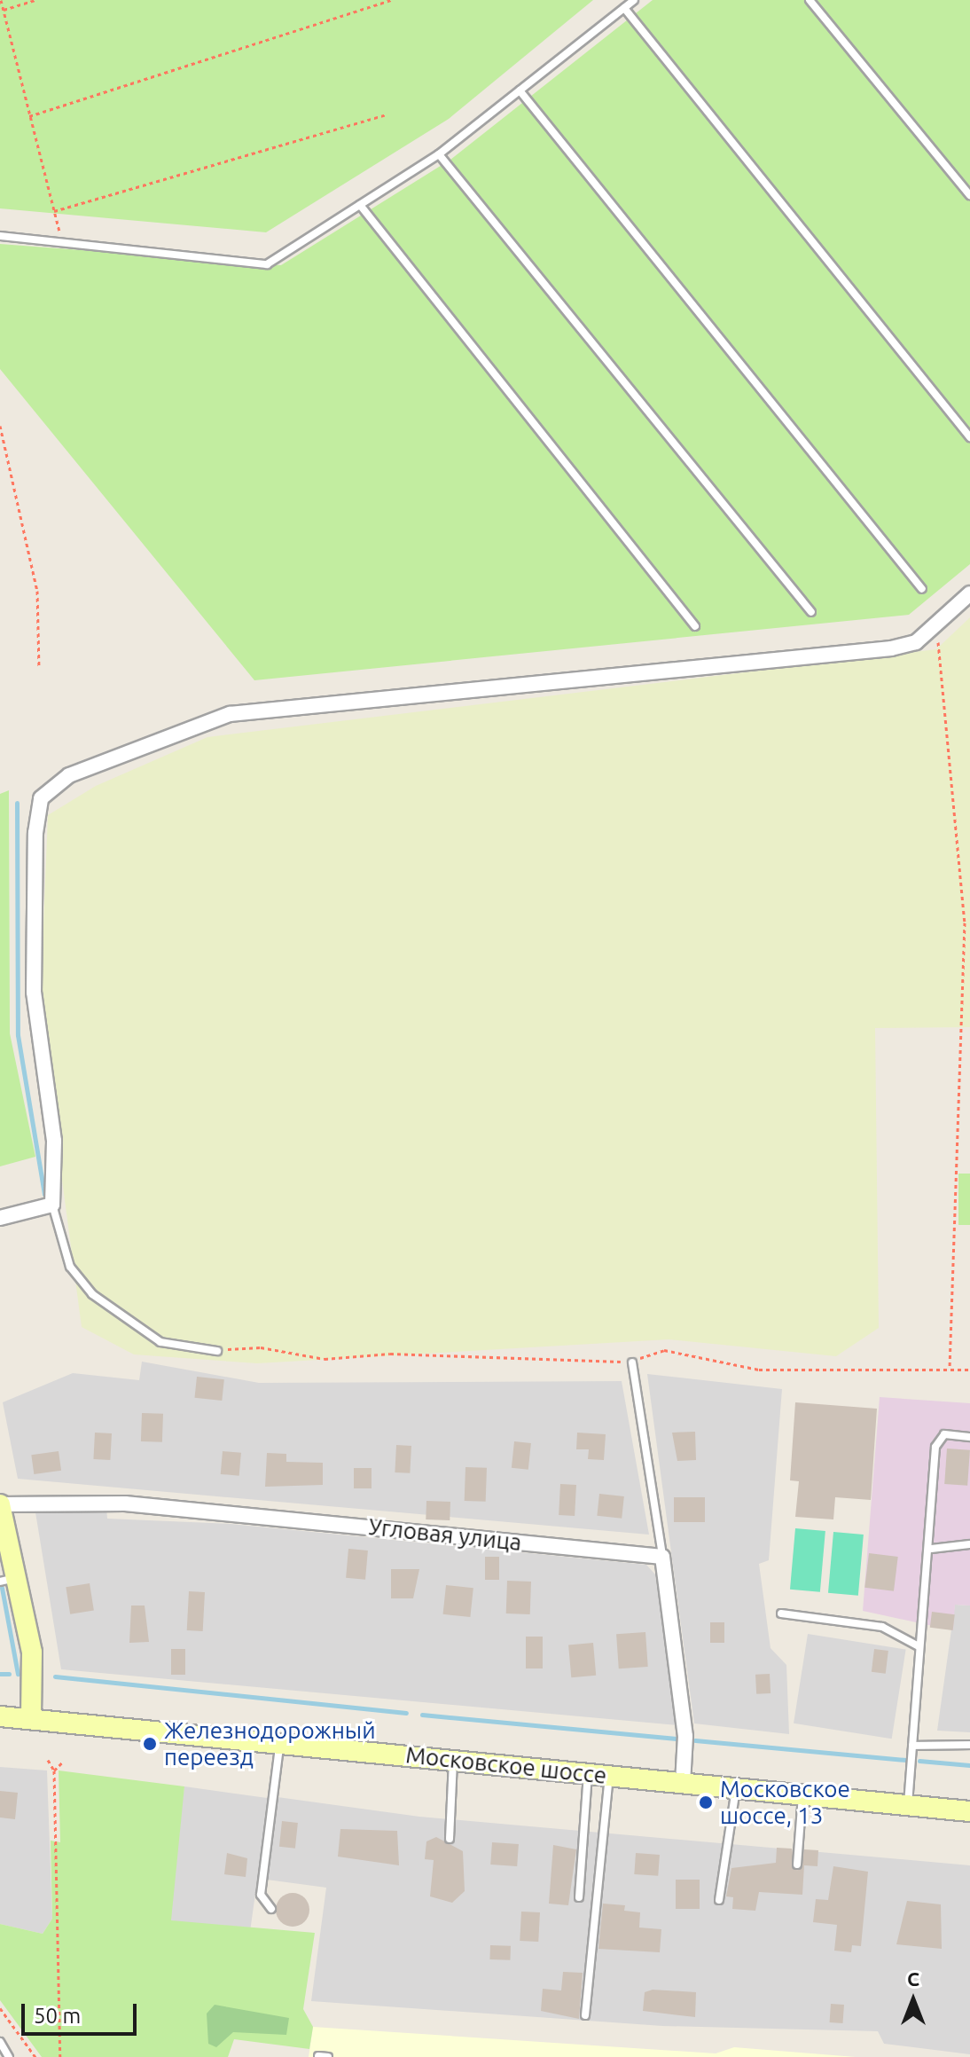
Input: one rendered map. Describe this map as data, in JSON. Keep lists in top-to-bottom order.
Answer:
{
  "streets": {
    "main road": ["Московское шоссе"],
    "street": ["Угловая улица"]
  },
  "places": ["Железнодорожный переезд", "Московское шоссе, 13"],
  "scale_bar": "50 m",
  "north": "top"
}
